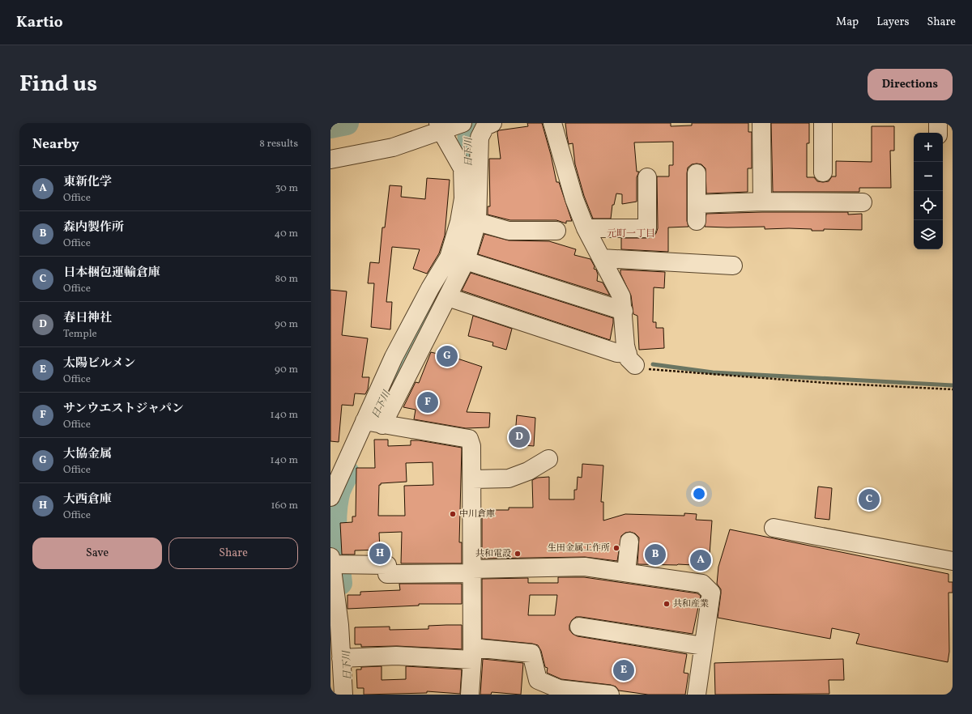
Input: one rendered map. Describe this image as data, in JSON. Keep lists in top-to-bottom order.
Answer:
{
  "districts": ["元町一丁目"],
  "water": ["日下川"],
  "places": [
    "中川倉庫",
    "生田金属工作所",
    "共和電設",
    "共和産業"
  ],
  "page": {
    "header": "Kartio",
    "nav": ["Map", "Layers", "Share"],
    "title": "Find us",
    "buttons": [
      "Directions",
      ["Save", "Share"]
    ],
    "heading": ["Nearby", "8 results"],
    "map_buttons": ["+", "−"],
    "list": [
      {
        "mark": "A",
        "name": "東新化学",
        "note": "Office",
        "value": "30 m"
      },
      {
        "mark": "B",
        "name": "森内製作所",
        "note": "Office",
        "value": "40 m"
      },
      {
        "mark": "C",
        "name": "日本梱包運輸倉庫",
        "note": "Office",
        "value": "80 m"
      },
      {
        "mark": "D",
        "name": "春日神社",
        "note": "Temple",
        "value": "90 m"
      },
      {
        "mark": "E",
        "name": "太陽ビルメン",
        "note": "Office",
        "value": "90 m"
      },
      {
        "mark": "F",
        "name": "サンウエストジャパン",
        "note": "Office",
        "value": "140 m"
      },
      {
        "mark": "G",
        "name": "大協金属",
        "note": "Office",
        "value": "140 m"
      },
      {
        "mark": "H",
        "name": "大西倉庫",
        "note": "Office",
        "value": "160 m"
      }
    ],
    "pins": [
      "G",
      "F",
      "D",
      "C",
      "H",
      "B",
      "A",
      "E"
    ]
  }
}
